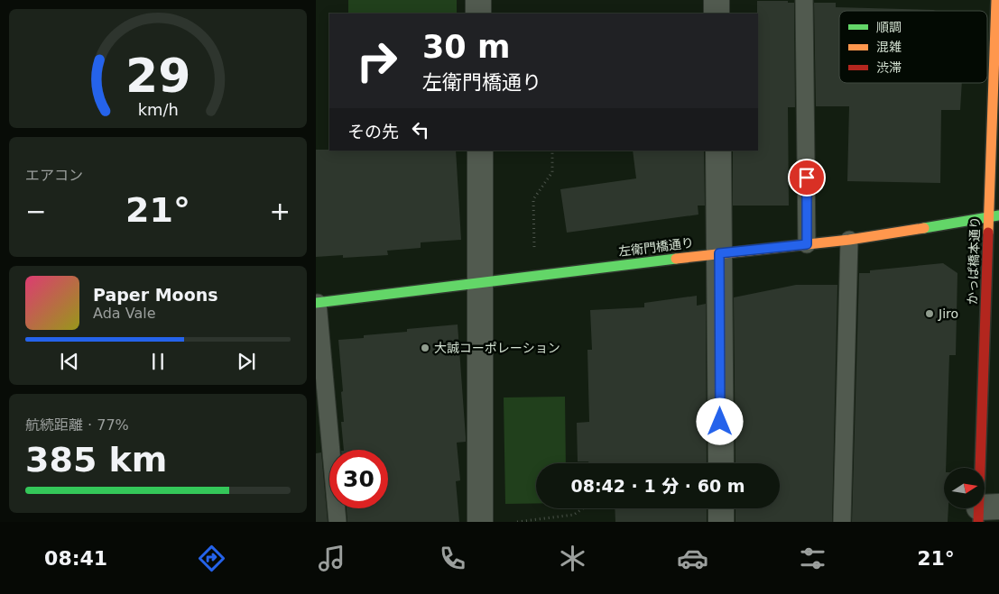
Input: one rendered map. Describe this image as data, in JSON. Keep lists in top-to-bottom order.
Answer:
{
  "streets": {
    "street": ["左衛門橋通り", "かっぱ橋本通り"]
  },
  "crossings": [
    ["左衛門橋通り", "かっぱ橋本通り"]
  ],
  "places": ["Jiro", "大誠コーポレーション"],
  "legend": ["順調", "混雑", "渋滞"],
  "north": "right",
  "page": {
    "turn": ["30 m", "左衛門橋通り"],
    "then": "その先",
    "tile": [
      "エアコン",
      ["航続距離 · 77%", "385 km"]
    ],
    "heat": ["−", "21°", "+"],
    "song": ["Paper Moons", "Ada Vale"],
    "limit": "30",
    "trip": "08:42 · 1 分 · 60 m",
    "tabs": ["08:41", "21°"],
    "gauge": ["29", "km/h"]
  }
}
